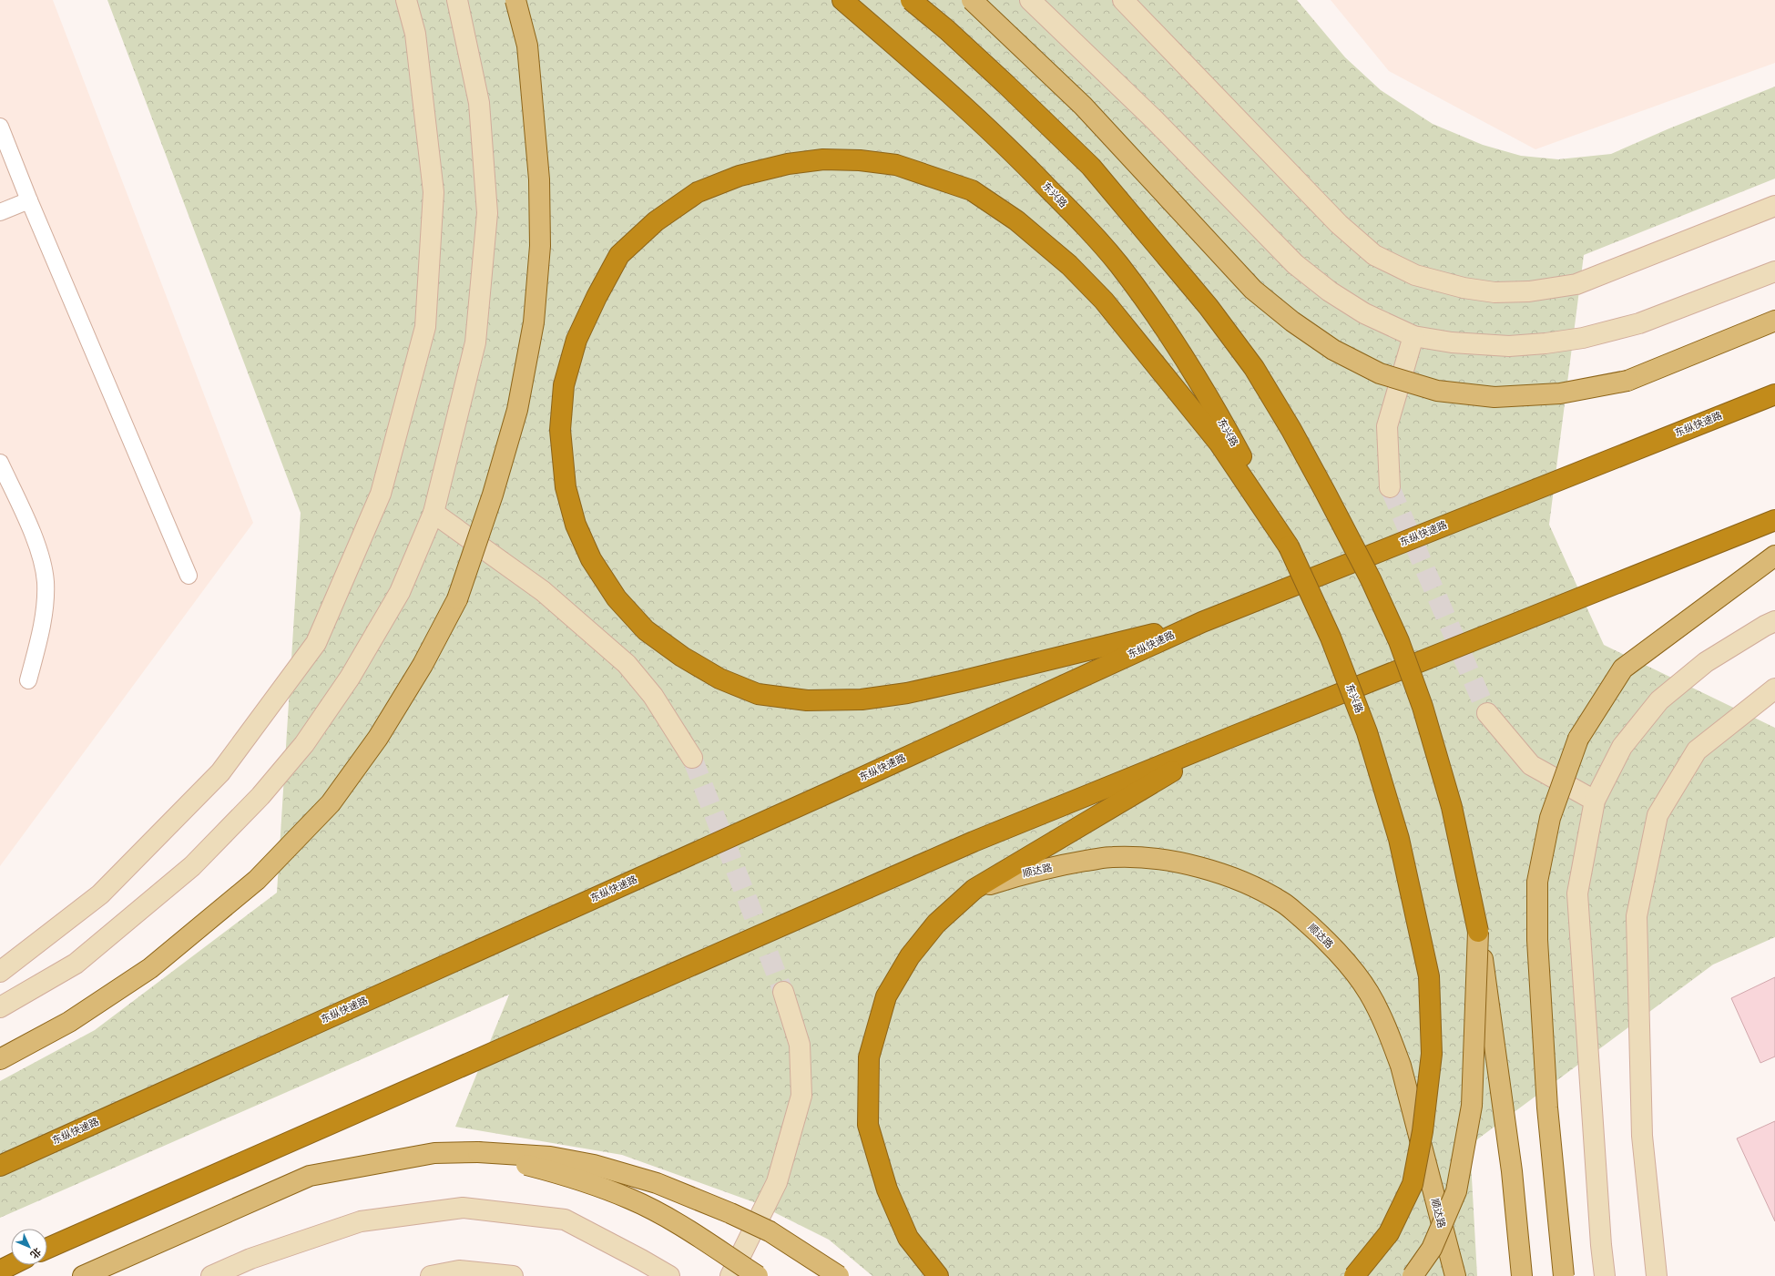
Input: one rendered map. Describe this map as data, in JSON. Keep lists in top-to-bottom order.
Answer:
{
  "streets": {
    "highway": ["东兴路", "东纵快速路"],
    "main road": ["顺达路"]
  },
  "north": "bottom right"
}
